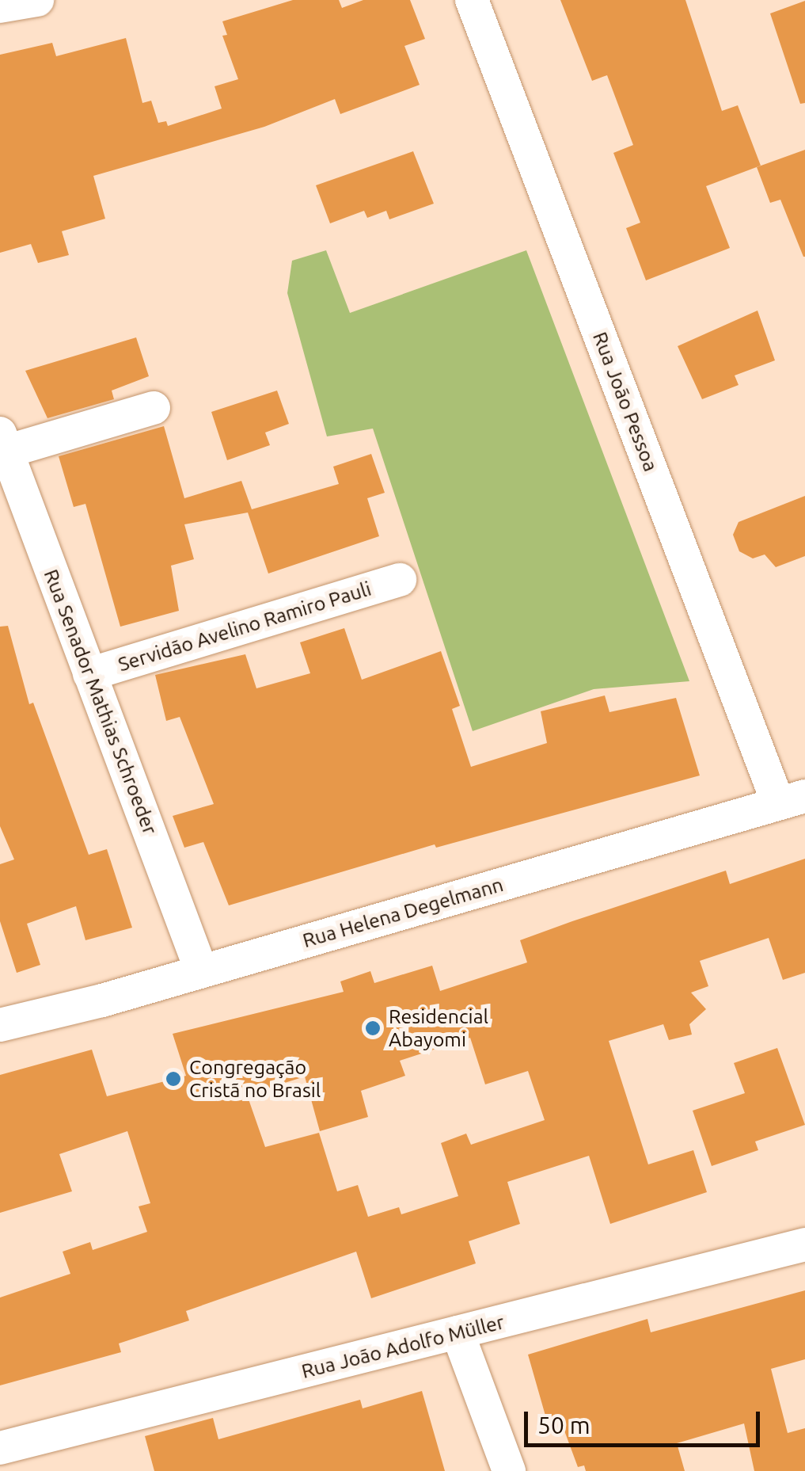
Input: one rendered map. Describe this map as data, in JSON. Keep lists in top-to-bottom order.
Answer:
{
  "streets": {
    "street": [
      "Rua João Pessoa",
      "Servidão Avelino Ramiro Pauli",
      "Rua Senador Mathias Schroeder",
      "Rua Helena Degelmann",
      "Rua João Adolfo Müller"
    ]
  },
  "crossings": [
    ["Rua João Pessoa", "Rua Helena Degelmann"],
    ["Servidão Avelino Ramiro Pauli", "Rua Senador Mathias Schroeder"],
    ["Rua Senador Mathias Schroeder", "Rua Helena Degelmann"]
  ],
  "places": ["Residencial Abayomi", "Congregação Cristã no Brasil"],
  "scale_bar": "50 m"
}
